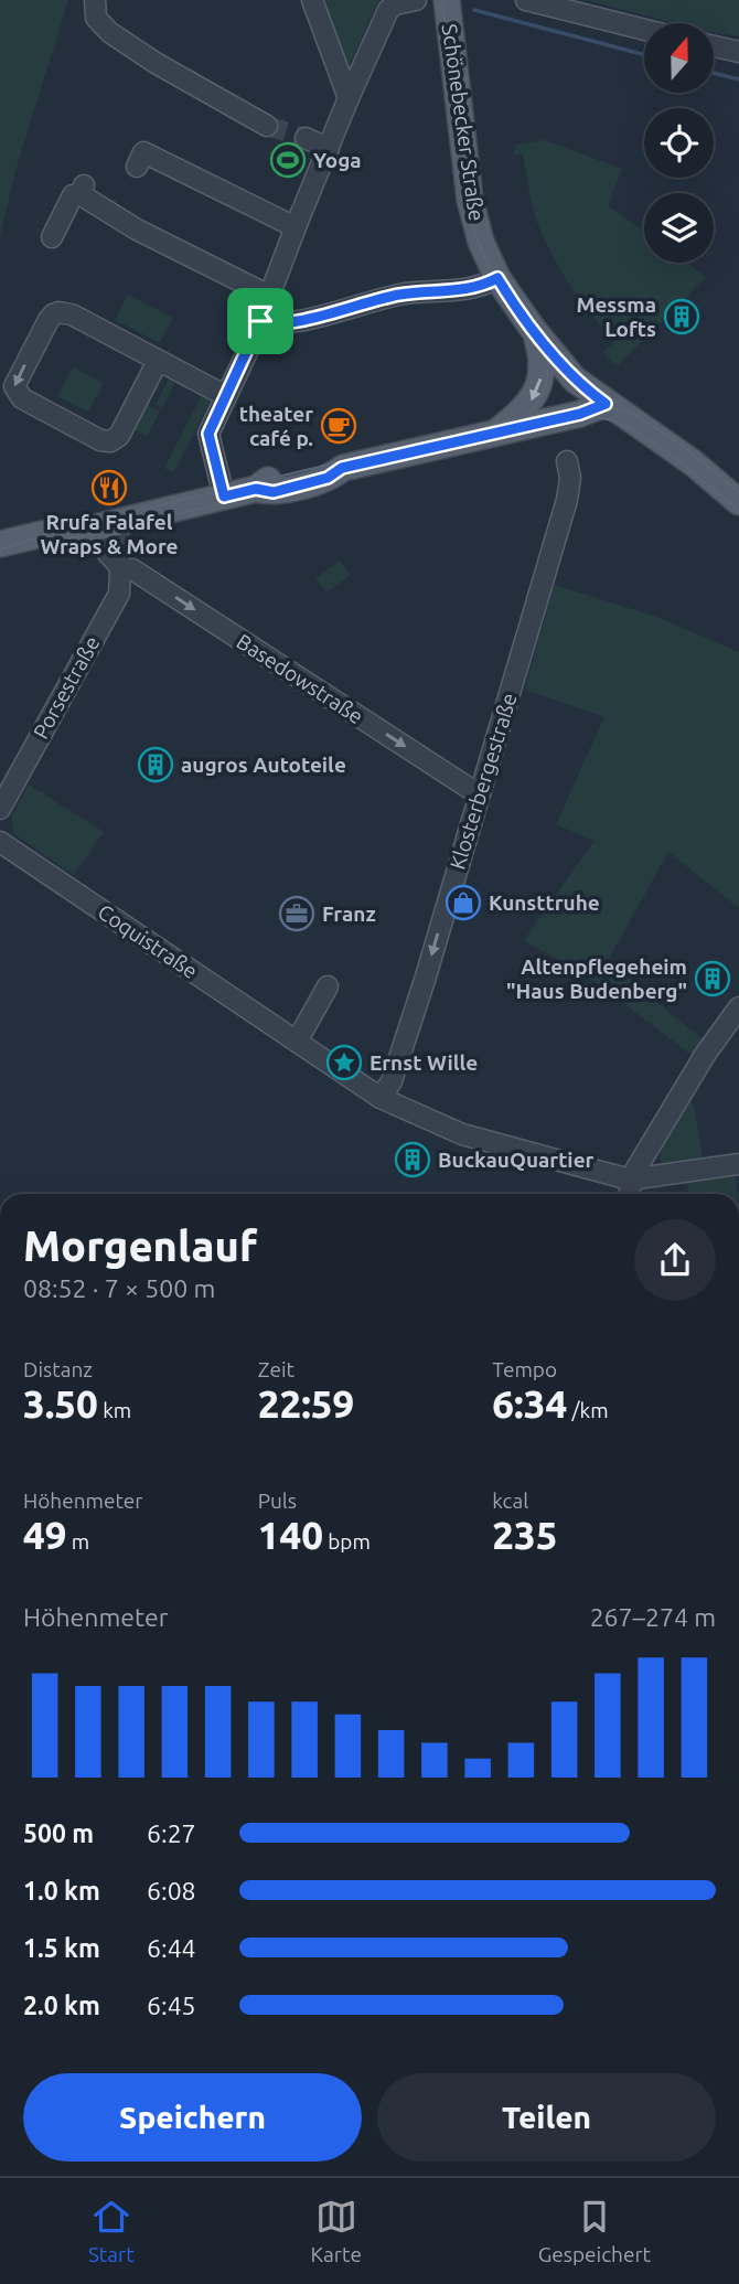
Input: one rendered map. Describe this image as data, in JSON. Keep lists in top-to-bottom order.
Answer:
{
  "streets": {
    "main road": ["Schönebecker Straße"],
    "street": [
      "Basedowstraße",
      "Porsestraße",
      "Klosterbergestraße",
      "Coquistraße"
    ]
  },
  "crossings": [
    ["Basedowstraße", "Porsestraße"],
    ["Basedowstraße", "Klosterbergestraße"],
    ["Klosterbergestraße", "Coquistraße"]
  ],
  "one_way": ["Basedowstraße", "Klosterbergestraße"],
  "places": {
    "sports": ["Yoga"],
    "building": [
      "Messma Lofts",
      "augros Autoteile",
      "Altenpflegeheim \"Haus Budenberg\"",
      "BuckauQuartier"
    ],
    "cafe": ["theater café p."],
    "restaurant": ["Rrufa Falafel Wraps & More"],
    "shop": ["Kunsttruhe"],
    "office": ["Franz"],
    "place": ["Ernst Wille"]
  },
  "north": "top",
  "page": {
    "heading": ["Morgenlauf", "08:52 · 7 × 500 m"],
    "stats": [
      ["Distanz", "3.50 km"],
      ["Zeit", "22:59"],
      ["Tempo", "6:34 /km"],
      ["Höhenmeter", "49 m"],
      ["Puls", "140 bpm"],
      ["kcal", "235"]
    ],
    "chart": ["Höhenmeter", "267–274 m"],
    "list": [
      {
        "name": "500 m",
        "note": "6:27"
      },
      {
        "name": "1.0 km",
        "note": "6:08"
      },
      {
        "name": "1.5 km",
        "note": "6:44"
      },
      {
        "name": "2.0 km",
        "note": "6:45"
      }
    ],
    "buttons": ["Speichern", "Teilen"],
    "tabs": ["Start", "Karte", "Gespeichert"]
  }
}
